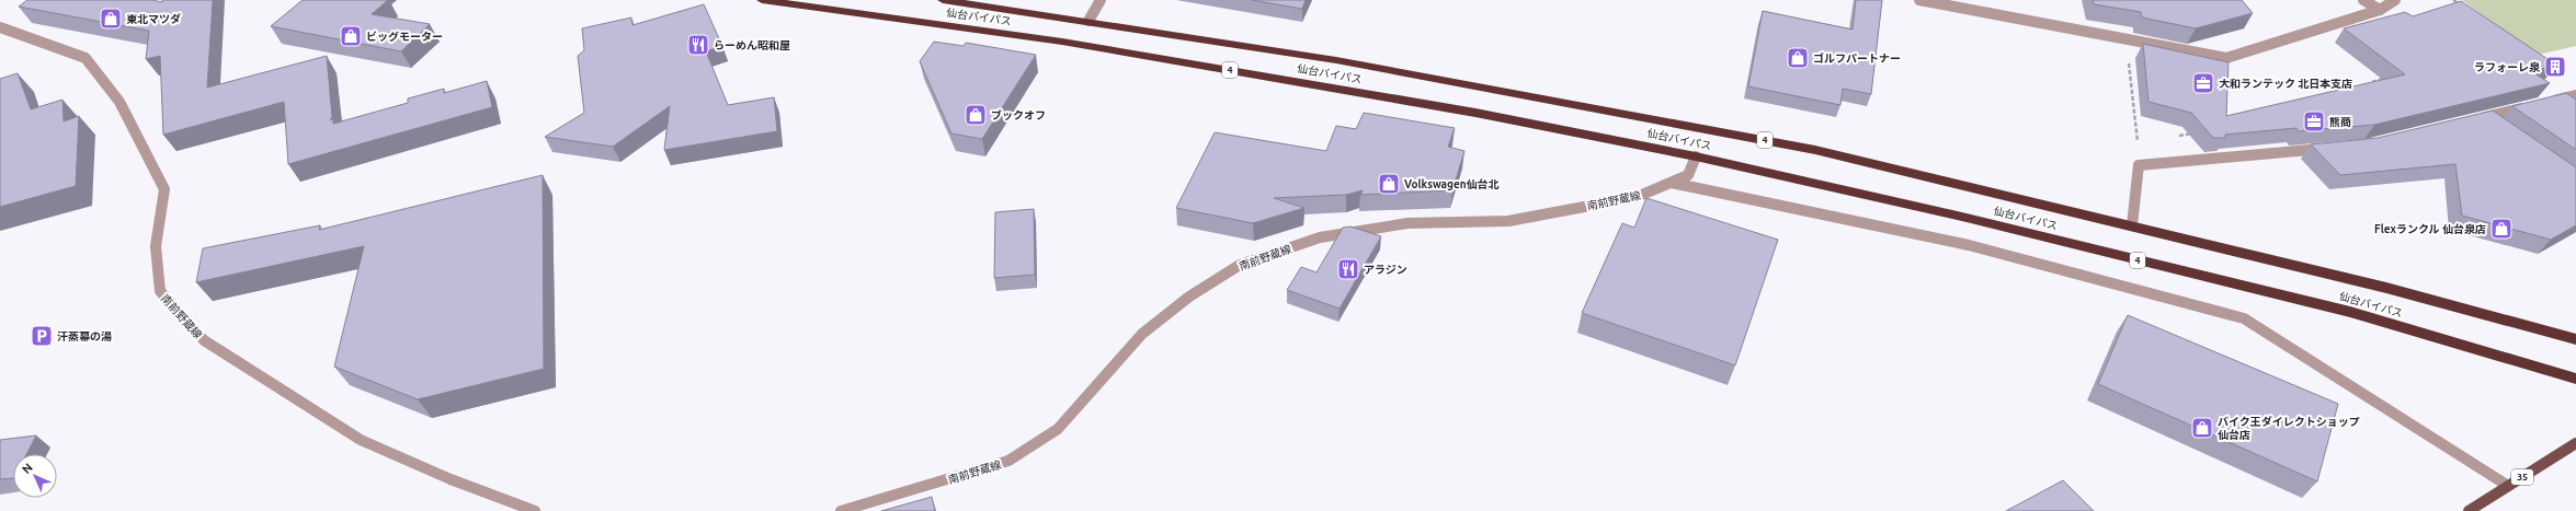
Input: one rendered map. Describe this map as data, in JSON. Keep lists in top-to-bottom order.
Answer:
{
  "streets": {
    "highway": ["仙台バイパス", "4"],
    "main road": ["35"],
    "street": ["南前野蔵線"]
  },
  "crossings": [
    ["仙台バイパス", "南前野蔵線"]
  ],
  "places": {
    "shop": [
      "東北マツダ",
      "ビッグモーター",
      "ゴルフパートナー",
      "ブックオフ",
      "Volkswagen仙台北",
      "Flexランクル 仙台泉店",
      "バイク王ダイレクトショップ 仙台店"
    ],
    "restaurant": ["らーめん昭和屋", "アラジン"],
    "building": ["ラフォーレ泉"],
    "office": ["大和ランテック 北日本支店", "熊商"],
    "parking": ["汗蒸幕の湯"]
  },
  "north": "top left"
}
